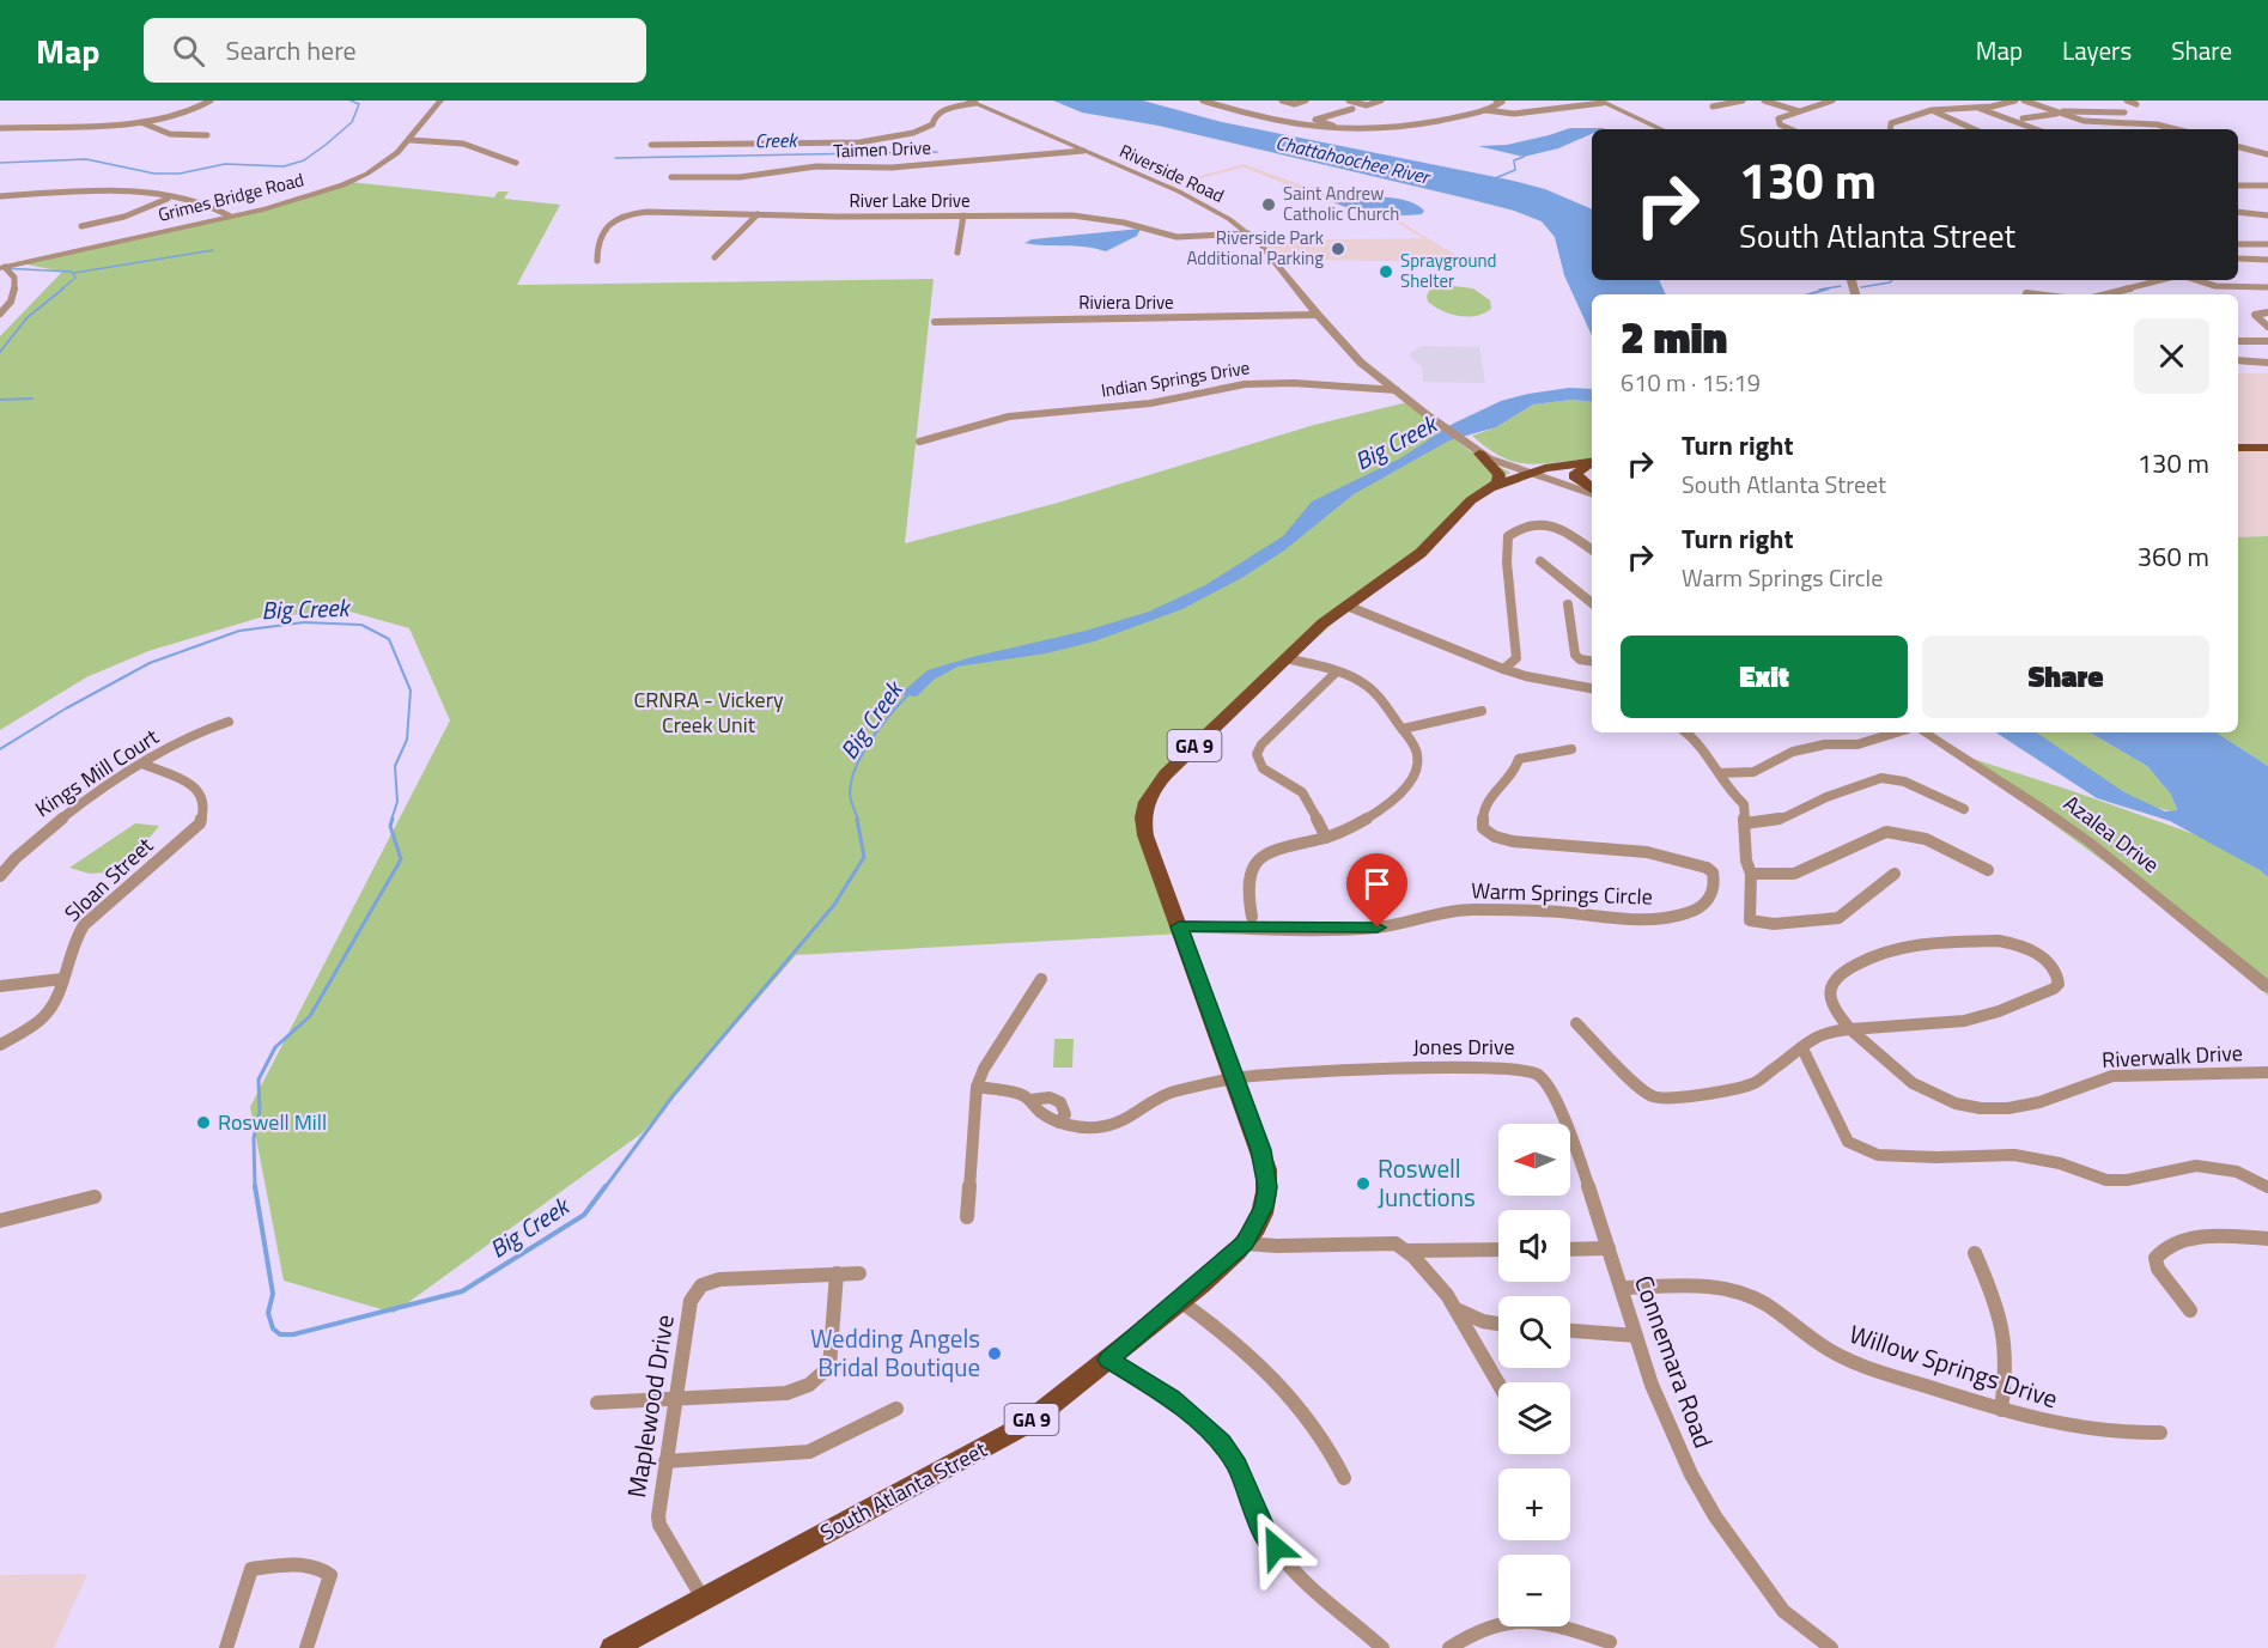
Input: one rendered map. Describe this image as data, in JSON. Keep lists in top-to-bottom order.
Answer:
{
  "streets": {
    "main road": ["GA 9", "South Atlanta Street"],
    "street": [
      "Taimen Drive",
      "Riverside Road",
      "Grimes Bridge Road",
      "River Lake Drive",
      "Riviera Drive",
      "Indian Springs Drive",
      "Kings Mill Court",
      "Azalea Drive",
      "Sloan Street",
      "Warm Springs Circle",
      "Jones Drive",
      "Riverwalk Drive",
      "Connemara Road",
      "Willow Springs Drive",
      "Maplewood Drive"
    ]
  },
  "crossings": [
    ["Taimen Drive", "Riverside Road"],
    ["Riverside Road", "River Lake Drive"],
    ["Riverside Road", "Riviera Drive"],
    ["Riverside Road", "Indian Springs Drive"],
    ["Riverside Road", "South Atlanta Street"],
    ["Kings Mill Court", "Sloan Street"],
    ["Warm Springs Circle", "South Atlanta Street"],
    ["Jones Drive", "Connemara Road"],
    ["Jones Drive", "South Atlanta Street"],
    ["Connemara Road", "Willow Springs Drive"],
    ["Maplewood Drive", "South Atlanta Street"]
  ],
  "water": ["Creek", "Chattahoochee River", "Big Creek"],
  "parks": ["CRNRA - Vickery Creek Unit"],
  "places": [
    "Saint Andrew Catholic Church",
    "Riverside Park Additional Parking",
    "Sprayground Shelter",
    "Roswell Mill",
    "Roswell Junctions",
    "Wedding Angels Bridal Boutique"
  ],
  "north": "left",
  "page": {
    "header": "Map",
    "search": "Search here",
    "nav": ["Map", "Layers", "Share"],
    "turn": ["130 m", "South Atlanta Street"],
    "heading": ["2 min", "610 m · 15:19"],
    "list": [
      {
        "name": "Turn right",
        "note": "South Atlanta Street",
        "value": "130 m"
      },
      {
        "name": "Turn right",
        "note": "Warm Springs Circle",
        "value": "360 m"
      }
    ],
    "buttons": ["Exit", "Share"],
    "map_buttons": ["+", "−"]
  }
}
